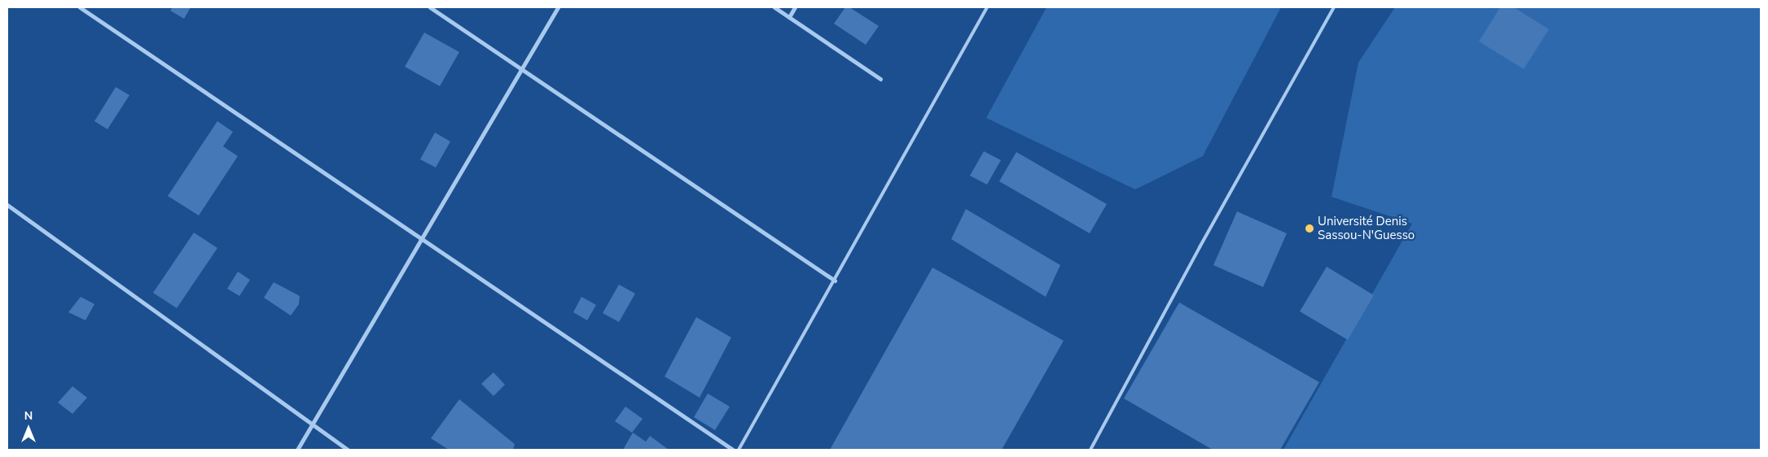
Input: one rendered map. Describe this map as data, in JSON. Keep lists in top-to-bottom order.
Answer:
{
  "places": ["Université Denis Sassou-N'Guesso"],
  "north": "top"
}
